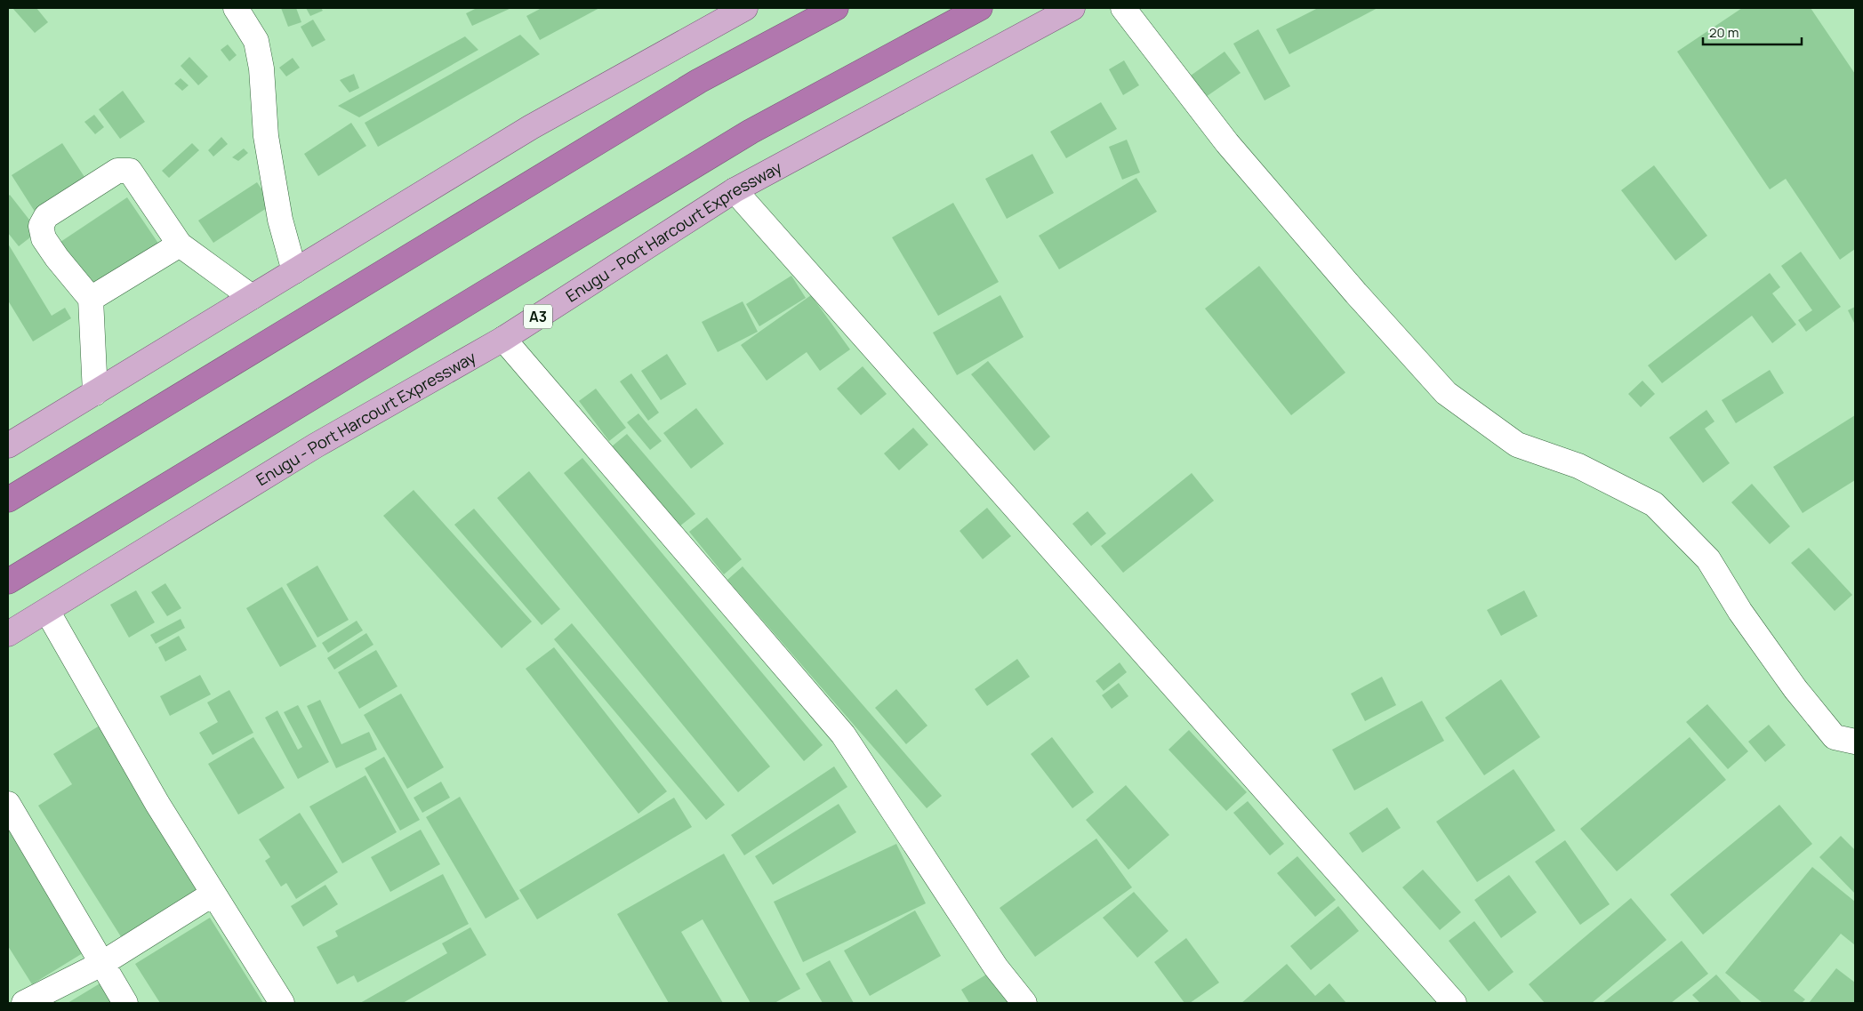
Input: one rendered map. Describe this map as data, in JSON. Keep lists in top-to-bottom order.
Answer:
{
  "streets": {
    "main road": ["Enugu - Port Harcourt Expressway", "A3"]
  },
  "scale_bar": "20 m"
}
